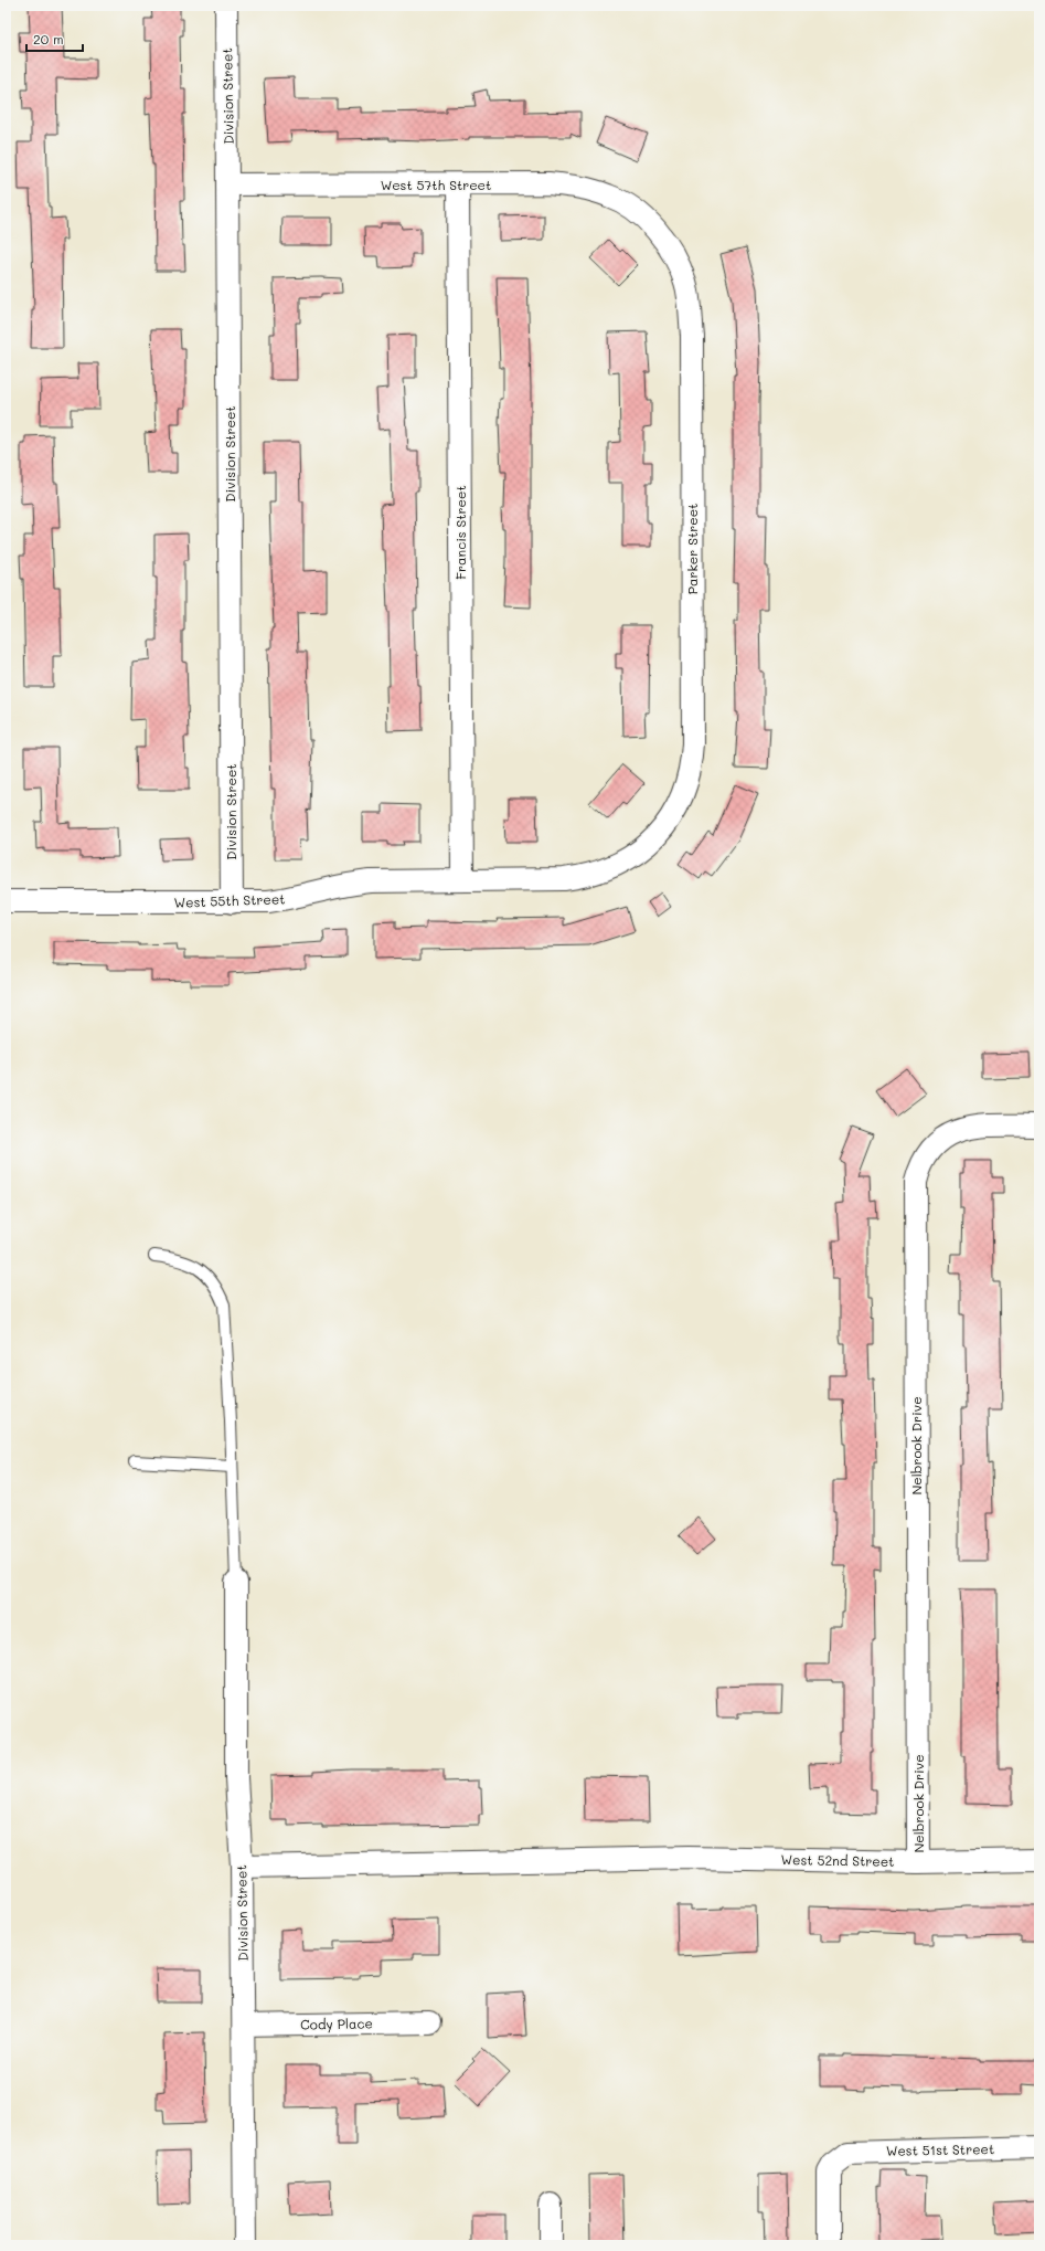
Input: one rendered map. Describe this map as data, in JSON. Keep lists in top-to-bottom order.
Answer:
{
  "streets": {
    "street": [
      "Division Street",
      "West 57th Street",
      "Francis Street",
      "Parker Street",
      "West 55th Street",
      "Nelbrook Drive",
      "West 52nd Street",
      "Cody Place",
      "West 51st Street"
    ]
  },
  "crossings": [
    ["Division Street", "West 57th Street"],
    ["Division Street", "West 55th Street"],
    ["Division Street", "West 52nd Street"],
    ["Division Street", "Cody Place"],
    ["West 57th Street", "Francis Street"],
    ["West 57th Street", "Parker Street"],
    ["Francis Street", "West 55th Street"],
    ["Parker Street", "West 55th Street"],
    ["Nelbrook Drive", "West 52nd Street"]
  ],
  "scale_bar": "20 m"
}
